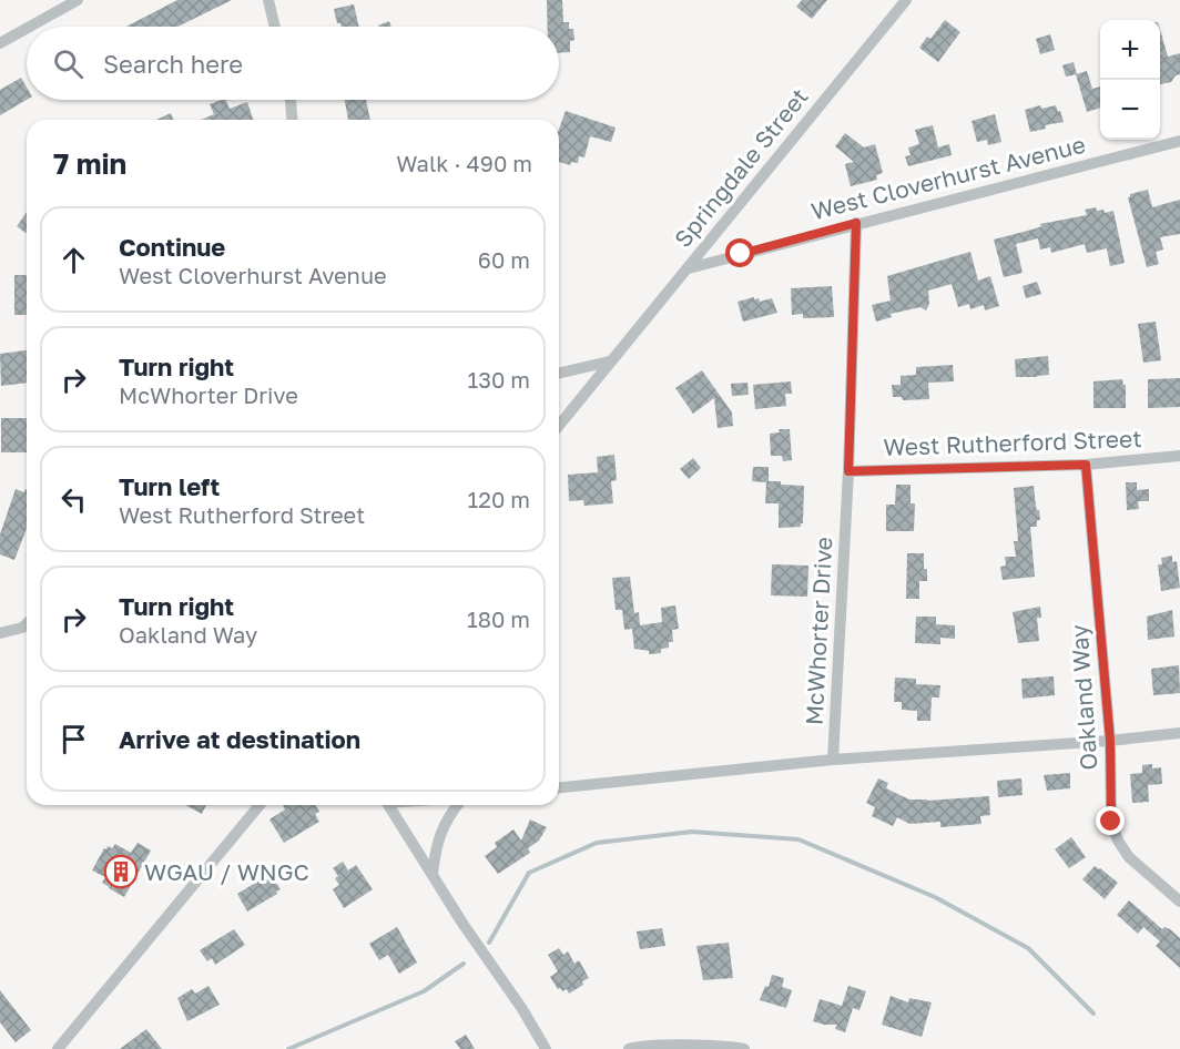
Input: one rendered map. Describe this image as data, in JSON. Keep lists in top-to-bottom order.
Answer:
{
  "streets": {
    "street": [
      "Springdale Street",
      "West Cloverhurst Avenue",
      "West Rutherford Street",
      "McWhorter Drive",
      "Oakland Way"
    ]
  },
  "crossings": [
    ["Springdale Street", "West Cloverhurst Avenue"],
    ["West Cloverhurst Avenue", "McWhorter Drive"],
    ["West Rutherford Street", "McWhorter Drive"],
    ["West Rutherford Street", "Oakland Way"]
  ],
  "places": {
    "building": ["WGAU / WNGC"]
  },
  "page": {
    "map_buttons": ["+", "−"],
    "search": "Search here",
    "heading": ["7 min", "Walk · 490 m"],
    "list": [
      ["Continue", "West Cloverhurst Avenue", "60 m"],
      ["Turn right", "McWhorter Drive", "130 m"],
      ["Turn left", "West Rutherford Street", "120 m"],
      ["Turn right", "Oakland Way", "180 m"],
      "Arrive at destination"
    ]
  }
}
